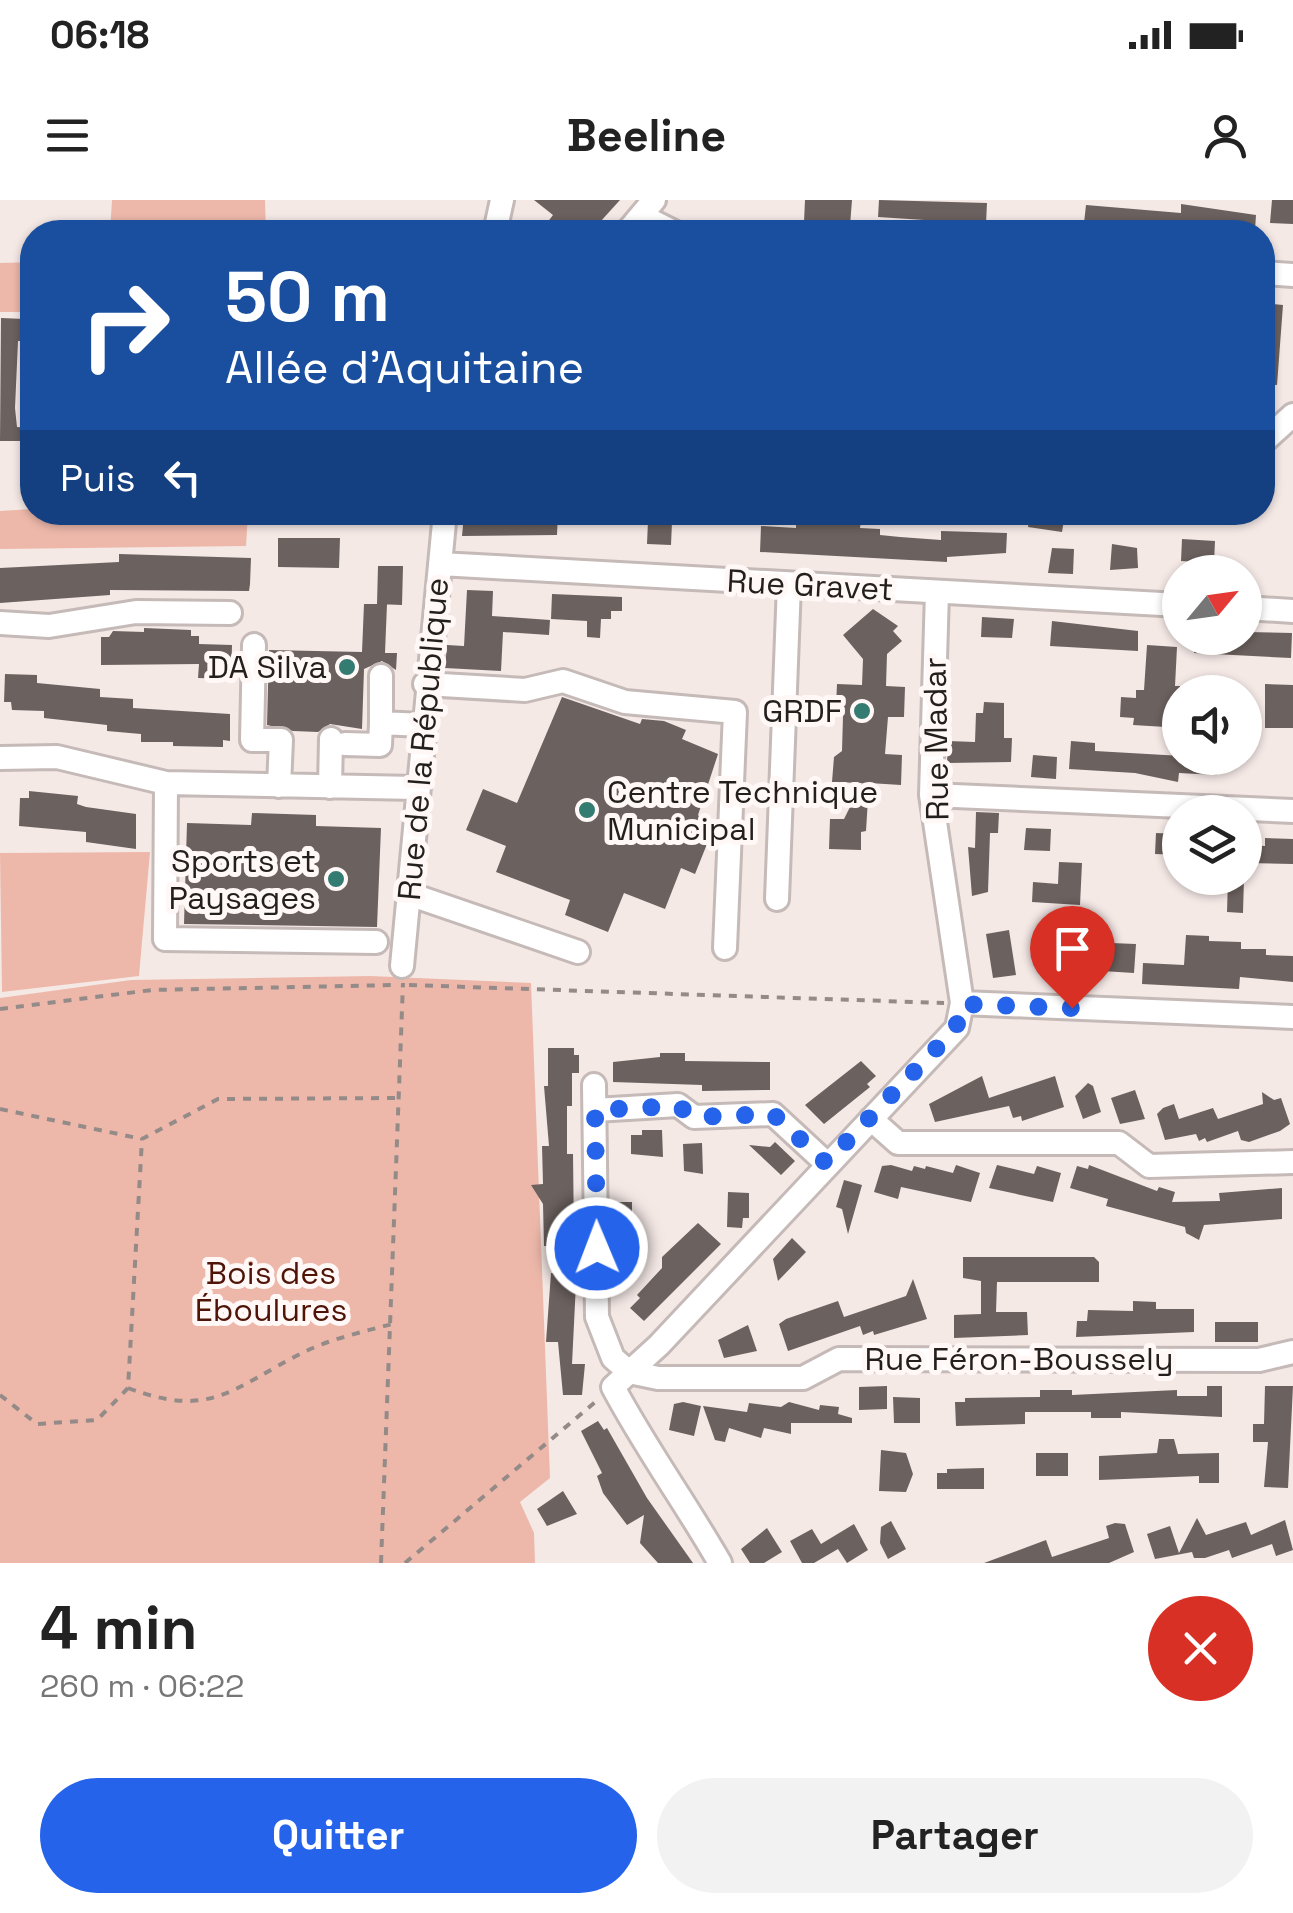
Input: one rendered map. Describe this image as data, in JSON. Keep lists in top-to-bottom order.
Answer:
{
  "streets": {
    "street": [
      "Rue Gravet",
      "Rue de la République",
      "Rue Madar",
      "Rue Féron-Boussely"
    ]
  },
  "crossings": [
    ["Rue Gravet", "Rue de la République"],
    ["Rue Gravet", "Rue Madar"]
  ],
  "parks": ["Bois des Éboulures"],
  "places": [
    "DA Silva",
    "GRDF",
    "Centre Technique Municipal",
    "Sports et Paysages"
  ],
  "north": "top right",
  "page": {
    "status": "06:18",
    "header": "Beeline",
    "turn": ["50 m", "Allée d'Aquitaine"],
    "then": "Puis",
    "heading": ["4 min", "260 m · 06:22"],
    "buttons": ["Quitter", "Partager"]
  }
}
